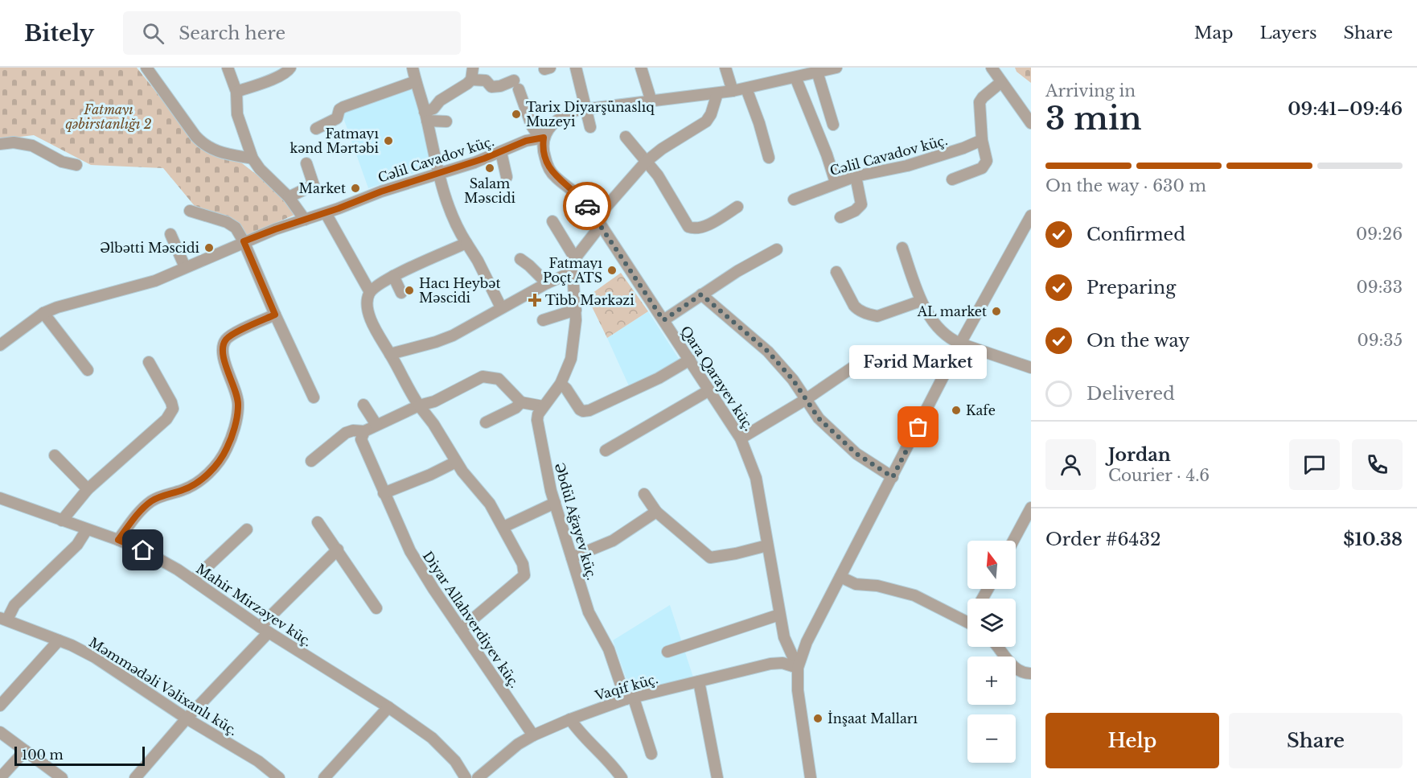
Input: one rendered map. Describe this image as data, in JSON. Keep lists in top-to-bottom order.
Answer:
{
  "streets": {
    "street": [
      "Cəlil Cavadov küç.",
      "Qara Qarayev küç.",
      "Əbdül Ağayev küç.",
      "Mahir Mirzəyev küç.",
      "Diyar Allahverdiyev küç.",
      "Məmmədəli Vəlixanlı küç.",
      "Vaqif küç."
    ]
  },
  "crossings": [
    ["Cəlil Cavadov küç.", "Qara Qarayev küç."],
    ["Qara Qarayev küç.", "Əbdül Ağayev küç."],
    ["Qara Qarayev küç.", "Vaqif küç."],
    ["Əbdül Ağayev küç.", "Vaqif küç."],
    ["Diyar Allahverdiyev küç.", "Vaqif küç."]
  ],
  "parks": ["Fatmayı qəbirstanlığı 2"],
  "places": {
    "other": [
      "Tarix Diyarşünaslıq Muzeyi",
      "Fatmayı kənd Mərtəbi",
      "Salam Məscidi",
      "Market",
      "Əlbətti Məscidi",
      "Fatmayı Poçt ATS",
      "Hacı Heybət Məscidi",
      "AL market",
      "Kafe",
      "Fərid Market",
      "İnşaat Malları"
    ],
    "health": ["Tibb Mərkəzi"]
  },
  "scale_bar": "100 m",
  "north": "top",
  "page": {
    "header": "Bitely",
    "search": "Search here",
    "nav": ["Map", "Layers", "Share"],
    "heading": ["3 min", "Arriving in", "09:41–09:46"],
    "panel": [
      "Jordan",
      "Courier · 4.6",
      "Order #6432",
      "$10.38"
    ],
    "bar": "On the way · 630 m",
    "list": [
      ["Confirmed", "09:26"],
      ["Preparing", "09:33"],
      ["On the way", "09:35"],
      "Delivered"
    ],
    "bubble": "Fərid Market",
    "map_buttons": ["+", "−"],
    "buttons": ["Help", "Share"],
    "scale": "100 m"
  }
}
